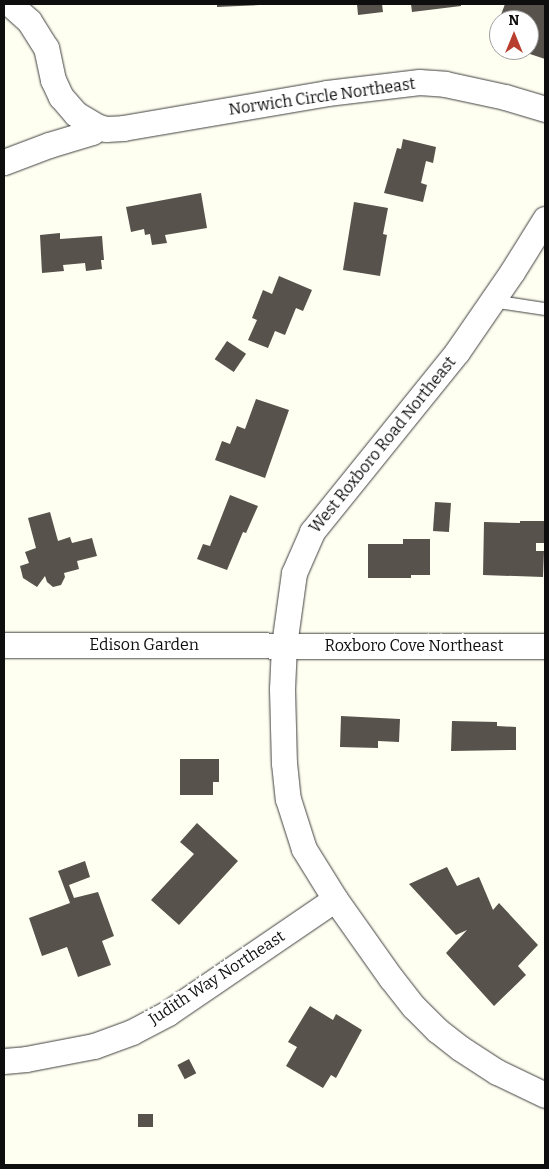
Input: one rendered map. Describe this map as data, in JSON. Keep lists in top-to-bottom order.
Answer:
{
  "streets": {
    "street": [
      "Norwich Circle Northeast",
      "West Roxboro Road Northeast",
      "Edison Garden",
      "Roxboro Cove Northeast",
      "Judith Way Northeast"
    ]
  },
  "crossings": [
    ["West Roxboro Road Northeast", "Edison Garden"],
    ["West Roxboro Road Northeast", "Roxboro Cove Northeast"],
    ["West Roxboro Road Northeast", "Judith Way Northeast"],
    ["Edison Garden", "Roxboro Cove Northeast"]
  ],
  "north": "top"
}
